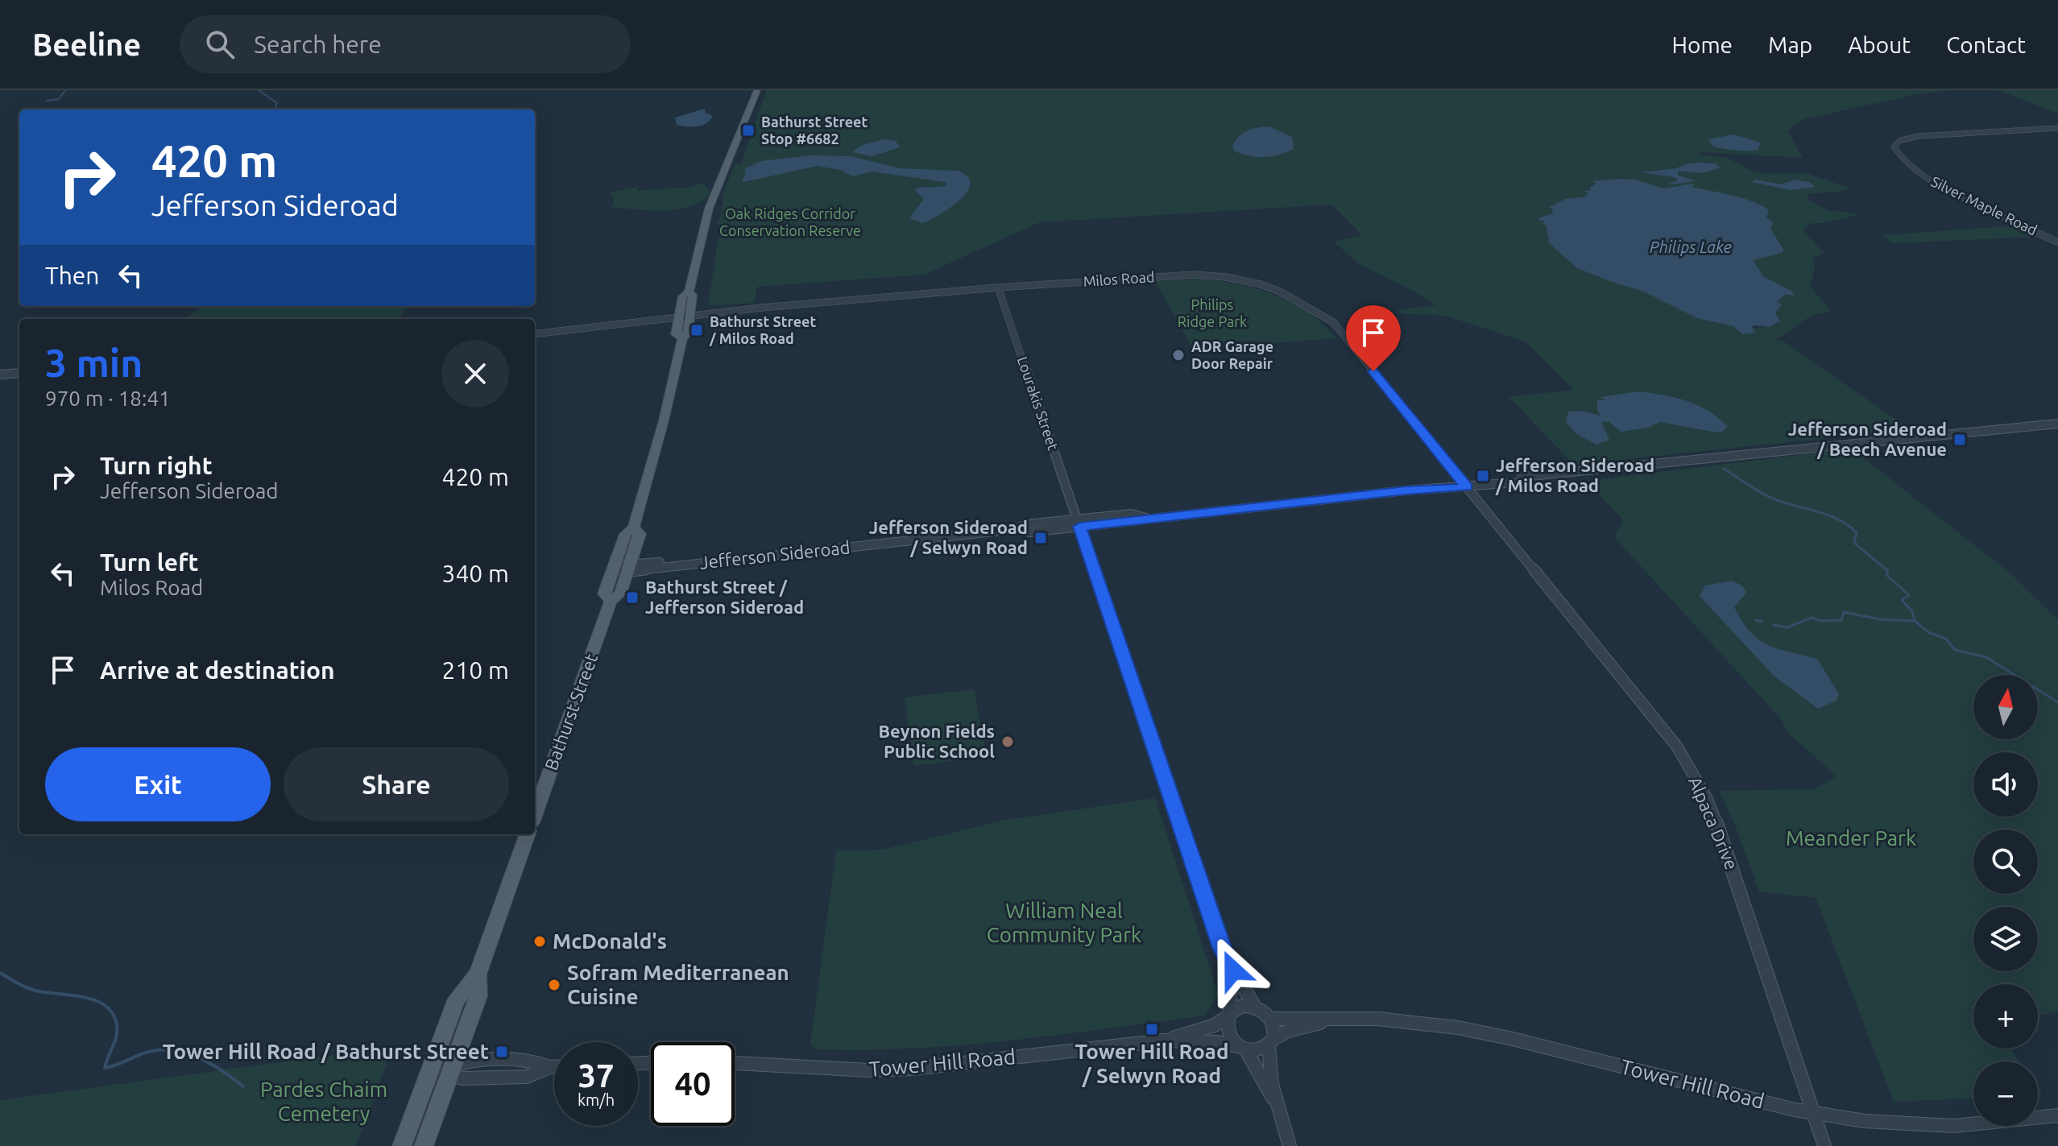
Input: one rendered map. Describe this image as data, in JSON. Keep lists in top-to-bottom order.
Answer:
{
  "streets": {
    "main road": ["Bathurst Street"],
    "street": [
      "Silver Maple Road",
      "Milos Road",
      "Lourakis Street",
      "Jefferson Sideroad",
      "Alpaca Drive",
      "Tower Hill Road"
    ]
  },
  "crossings": [
    ["Milos Road", "Lourakis Street"],
    ["Milos Road", "Jefferson Sideroad"],
    ["Milos Road", "Bathurst Street"],
    ["Milos Road", "Alpaca Drive"],
    ["Lourakis Street", "Jefferson Sideroad"],
    ["Jefferson Sideroad", "Bathurst Street"],
    ["Jefferson Sideroad", "Alpaca Drive"],
    ["Alpaca Drive", "Tower Hill Road"]
  ],
  "water": ["Philips Lake"],
  "parks": [
    "Oak Ridges Corridor Conservation Reserve",
    "Philips Ridge Park",
    "Meander Park",
    "William Neal Community Park",
    "Pardes Chaim Cemetery"
  ],
  "places": {
    "transit": [
      "Bathurst Street Stop #6682",
      "Bathurst Street / Milos Road",
      "Jefferson Sideroad / Beech Avenue",
      "Jefferson Sideroad / Milos Road",
      "Jefferson Sideroad / Selwyn Road",
      "Bathurst Street / Jefferson Sideroad",
      "Tower Hill Road / Selwyn Road",
      "Tower Hill Road / Bathurst Street"
    ],
    "other": [
      "ADR Garage Door Repair",
      "Beynon Fields Public School",
      "McDonald's",
      "Sofram Mediterranean Cuisine"
    ]
  },
  "north": "top",
  "page": {
    "header": "Beeline",
    "search": "Search here",
    "nav": [
      "Home",
      "Map",
      "About",
      "Contact"
    ],
    "turn": ["420 m", "Jefferson Sideroad"],
    "then": "Then",
    "heading": ["3 min", "970 m · 18:41"],
    "list": [
      {
        "name": "Turn right",
        "note": "Jefferson Sideroad",
        "value": "420 m"
      },
      {
        "name": "Turn left",
        "note": "Milos Road",
        "value": "340 m"
      },
      {
        "name": "Arrive at destination",
        "value": "210 m"
      }
    ],
    "map_buttons": ["+", "−"],
    "buttons": ["Exit", "Share"],
    "speed": "37 km/h",
    "limit": "40"
  }
}
